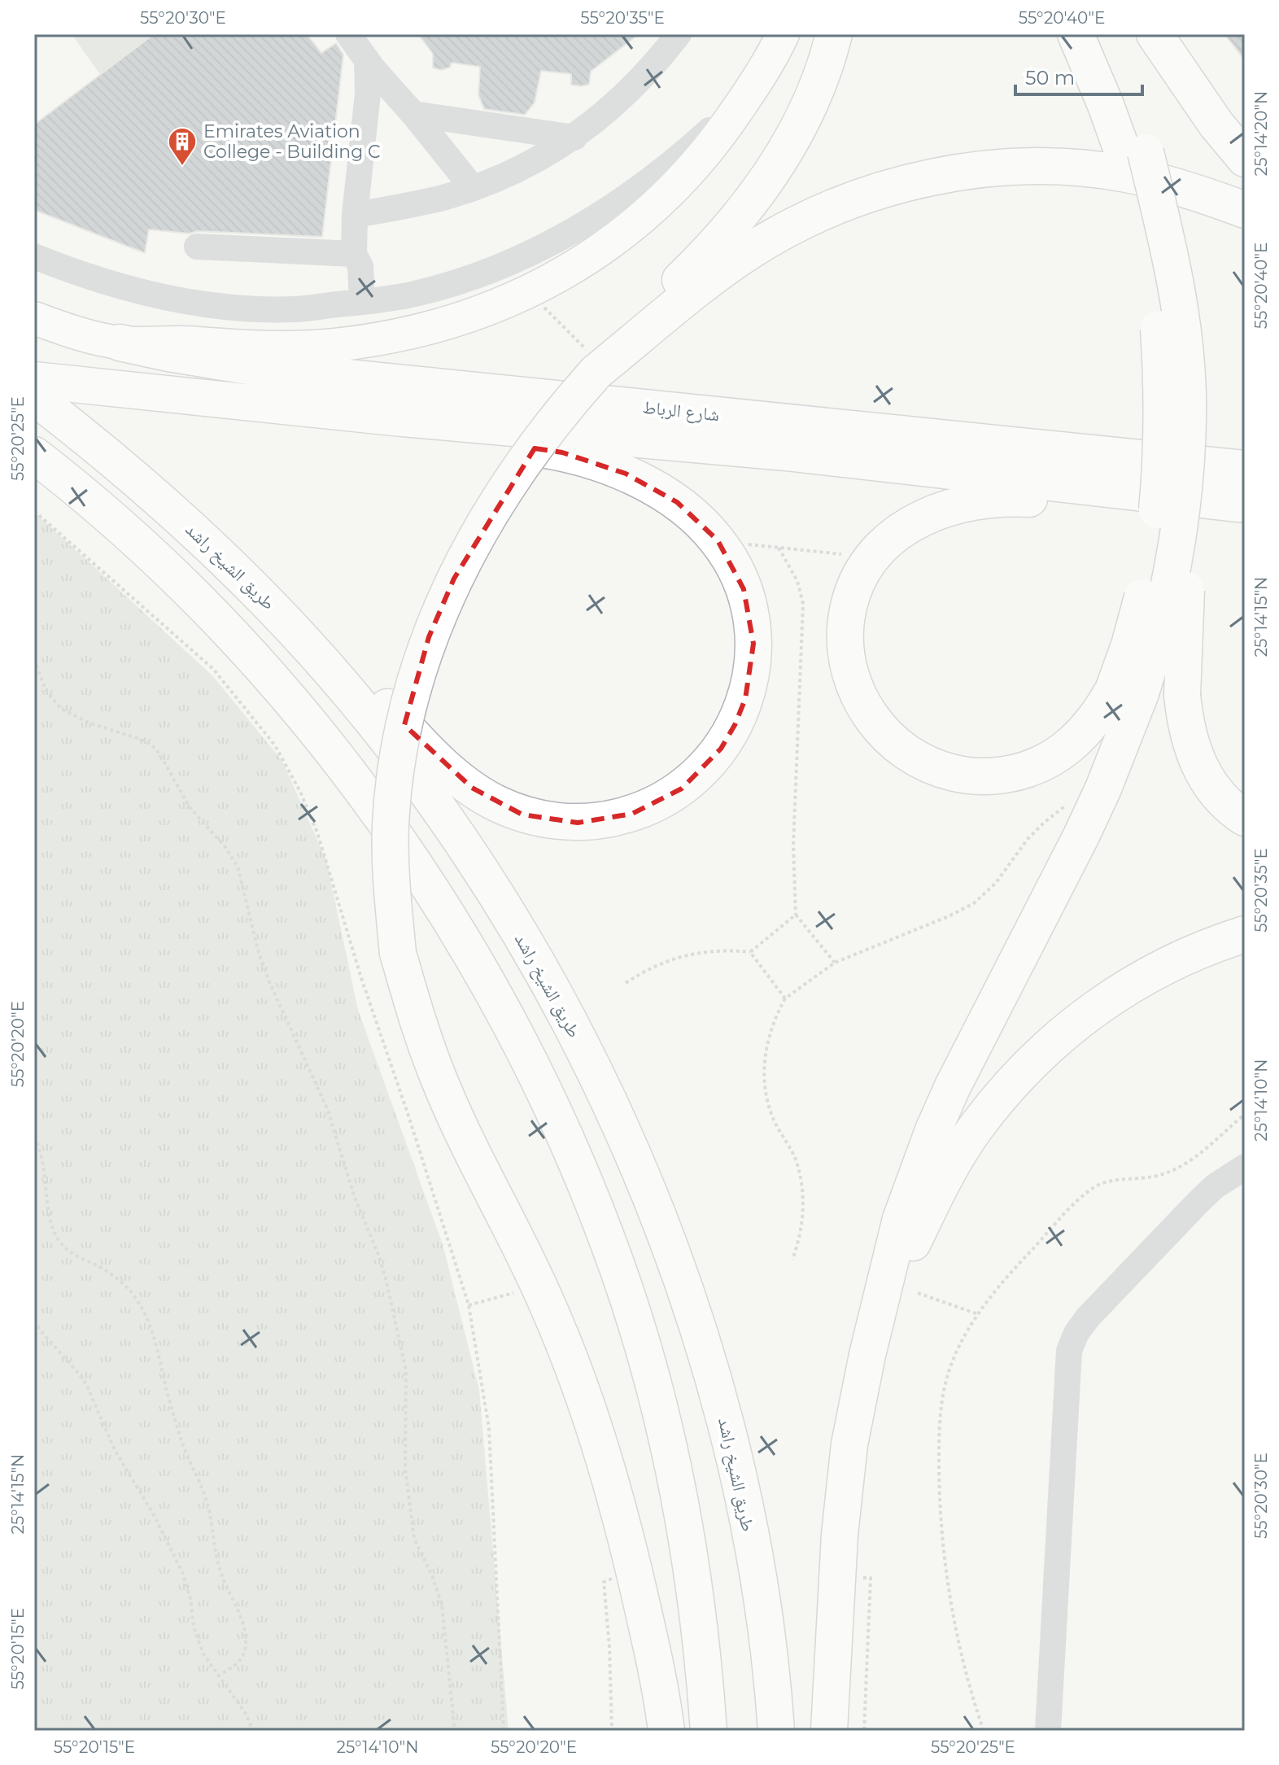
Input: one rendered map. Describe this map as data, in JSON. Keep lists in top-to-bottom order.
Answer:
{
  "streets": {
    "highway": ["شارع الرباط", "طريق الشيخ راشد"]
  },
  "places": {
    "building": ["Emirates Aviation College - Building C"]
  },
  "scale_bar": "50 m",
  "coordinates": [
    "55°20'30\"E",
    "55°20'35\"E",
    "55°20'40\"E",
    "25°14'20\"N",
    "55°20'25\"E",
    "25°14'15\"N",
    "55°20'20\"E",
    "25°14'10\"N",
    "55°20'15\"E"
  ]
}
